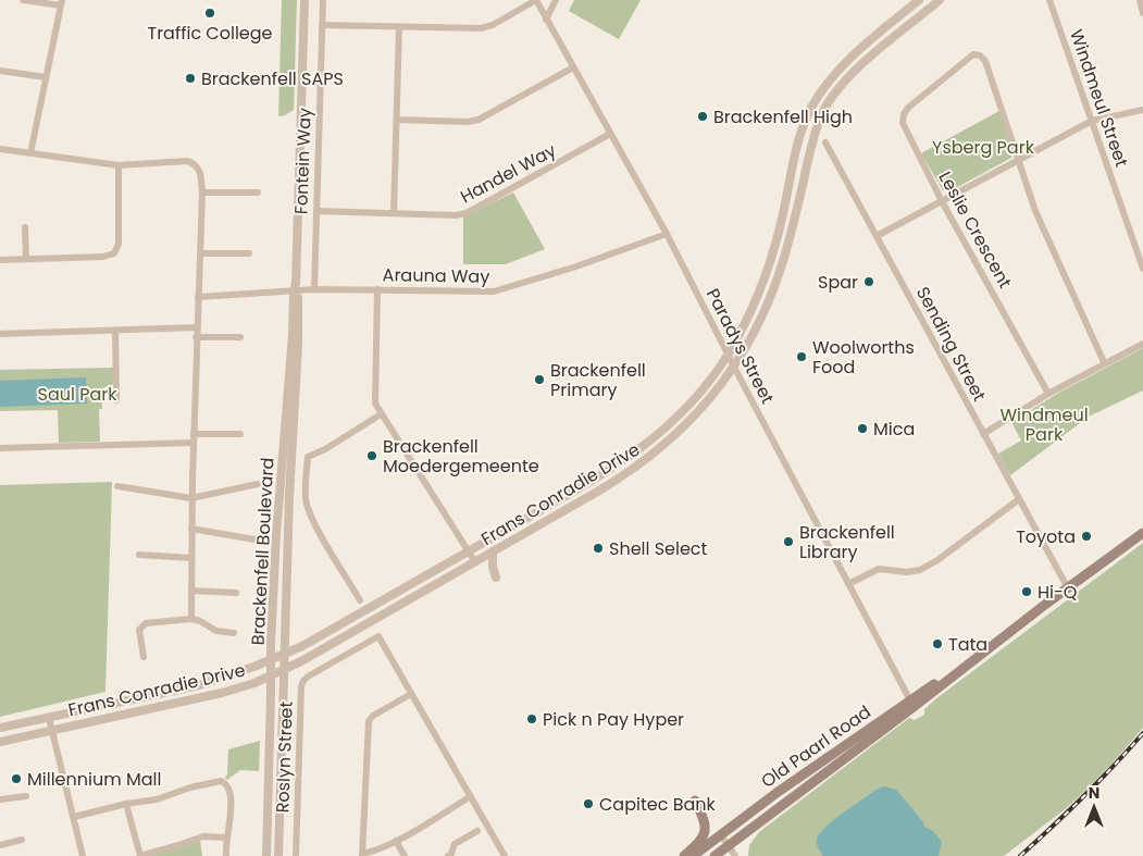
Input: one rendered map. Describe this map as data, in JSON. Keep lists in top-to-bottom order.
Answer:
{
  "streets": {
    "main road": ["Old Paarl Road"],
    "street": [
      "Windmeul Street",
      "Fontein Way",
      "Handel Way",
      "Leslie Crescent",
      "Arauna Way",
      "Sending Street",
      "Paradys Street",
      "Frans Conradie Drive",
      "Brackenfell Boulevard",
      "Roslyn Street"
    ]
  },
  "crossings": [
    ["Fontein Way", "Handel Way"],
    ["Fontein Way", "Arauna Way"],
    ["Handel Way", "Paradys Street"],
    ["Arauna Way", "Paradys Street"],
    ["Arauna Way", "Brackenfell Boulevard"],
    ["Sending Street", "Old Paarl Road"],
    ["Paradys Street", "Frans Conradie Drive"],
    ["Paradys Street", "Old Paarl Road"],
    ["Frans Conradie Drive", "Brackenfell Boulevard"]
  ],
  "parks": ["Ysberg Park", "Saul Park", "Windmeul Park"],
  "places": [
    "Traffic College",
    "Brackenfell SAPS",
    "Brackenfell High",
    "Spar",
    "Woolworths Food",
    "Brackenfell Primary",
    "Mica",
    "Brackenfell Moedergemeente",
    "Toyota",
    "Brackenfell Library",
    "Shell Select",
    "Hi-Q",
    "Tata",
    "Pick n Pay Hyper",
    "Millennium Mall",
    "Capitec Bank"
  ],
  "north": "top"
}
